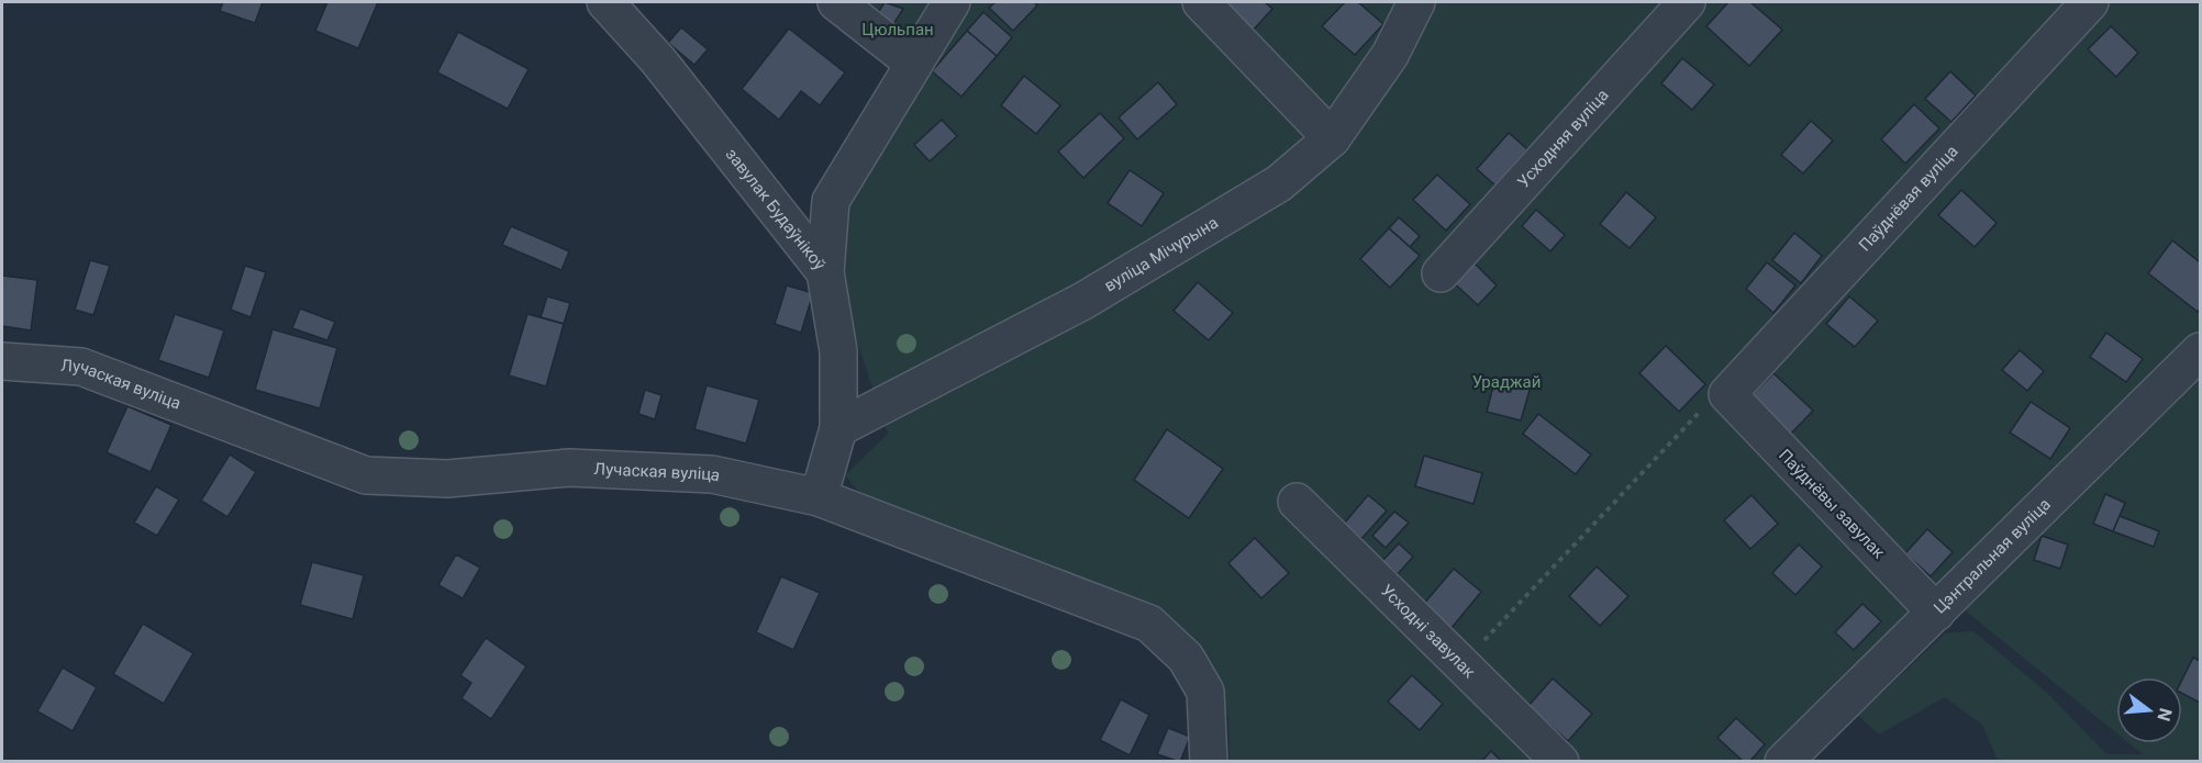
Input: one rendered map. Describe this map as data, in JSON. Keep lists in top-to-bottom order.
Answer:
{
  "streets": {
    "street": [
      "Усходняя вуліца",
      "Паўднёвая вуліца",
      "завулак Будаўнікоў",
      "вуліца Мічурына",
      "Лучаская вуліца",
      "Паўднёвы завулак",
      "Цэнтральная вуліца",
      "Усходні завулак"
    ]
  },
  "crossings": [
    ["Паўднёвая вуліца", "Паўднёвы завулак"],
    ["завулак Будаўнікоў", "вуліца Мічурына"],
    ["завулак Будаўнікоў", "Лучаская вуліца"],
    ["Паўднёвы завулак", "Цэнтральная вуліца"]
  ],
  "parks": ["Цюльпан", "Ураджай"],
  "north": "right"
}
